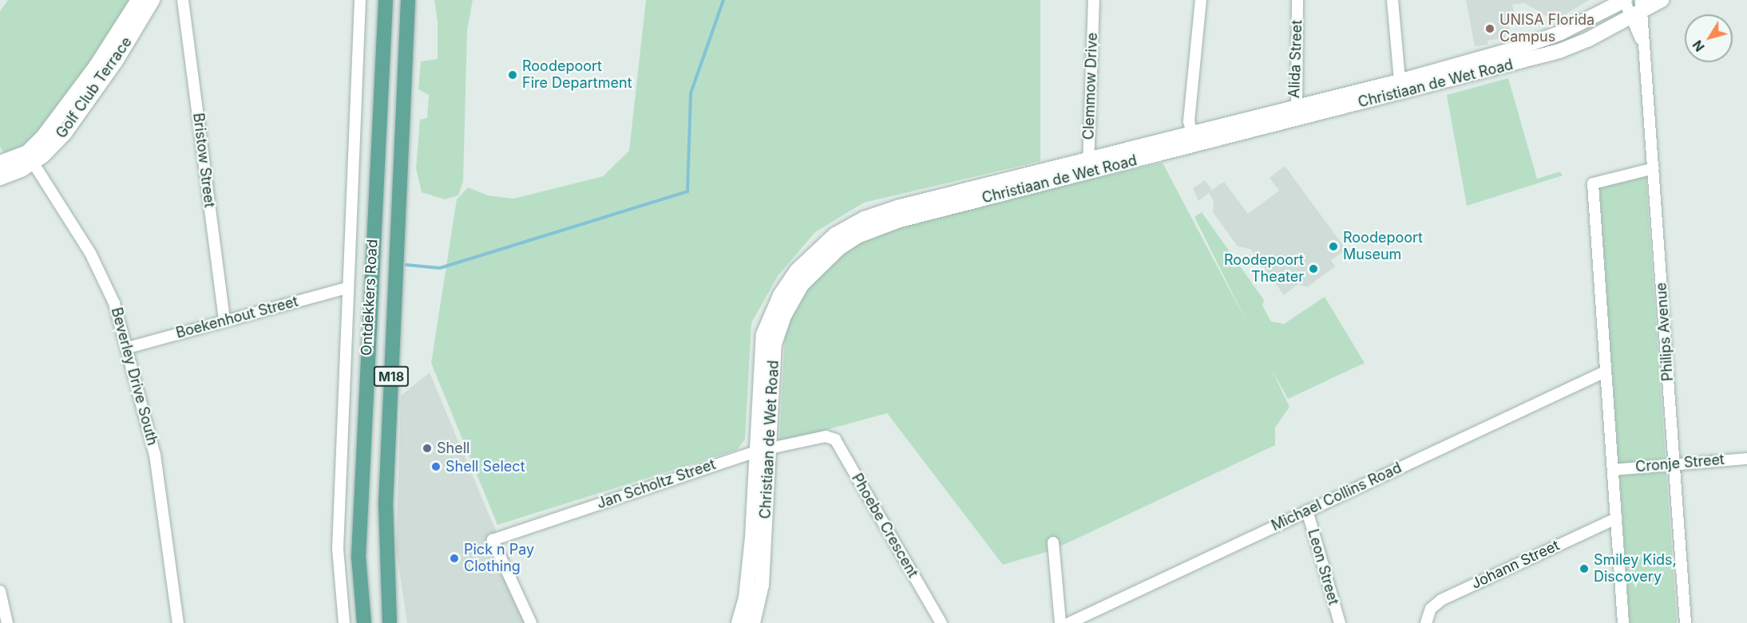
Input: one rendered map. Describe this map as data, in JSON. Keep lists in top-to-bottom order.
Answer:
{
  "streets": {
    "main road": [
      "Christiaan de Wet Road",
      "Golf Club Terrace",
      "Ontdekkers Road",
      "M18"
    ],
    "street": [
      "Alida Street",
      "Clemmow Drive",
      "Bristow Street",
      "Boekenhout Street",
      "Philips Avenue",
      "Beverley Drive South",
      "Cronje Street",
      "Jan Scholtz Street",
      "Michael Collins Road",
      "Phoebe Crescent",
      "Johann Street",
      "Leon Street"
    ]
  },
  "crossings": [
    ["Alida Street", "Christiaan de Wet Road"],
    ["Christiaan de Wet Road", "Clemmow Drive"],
    ["Christiaan de Wet Road", "Philips Avenue"],
    ["Christiaan de Wet Road", "Jan Scholtz Street"],
    ["Golf Club Terrace", "Beverley Drive South"],
    ["Bristow Street", "Boekenhout Street"],
    ["Ontdekkers Road", "Boekenhout Street"],
    ["Boekenhout Street", "Beverley Drive South"],
    ["Philips Avenue", "Cronje Street"],
    ["Jan Scholtz Street", "Phoebe Crescent"],
    ["Michael Collins Road", "Leon Street"]
  ],
  "places": [
    "UNISA Florida Campus",
    "Roodepoort Fire Department",
    "Roodepoort Museum",
    "Roodepoort Theater",
    "Shell",
    "Shell Select",
    "Pick n Pay Clothing",
    "Smiley Kids, Discovery"
  ],
  "north": "bottom left"
}
